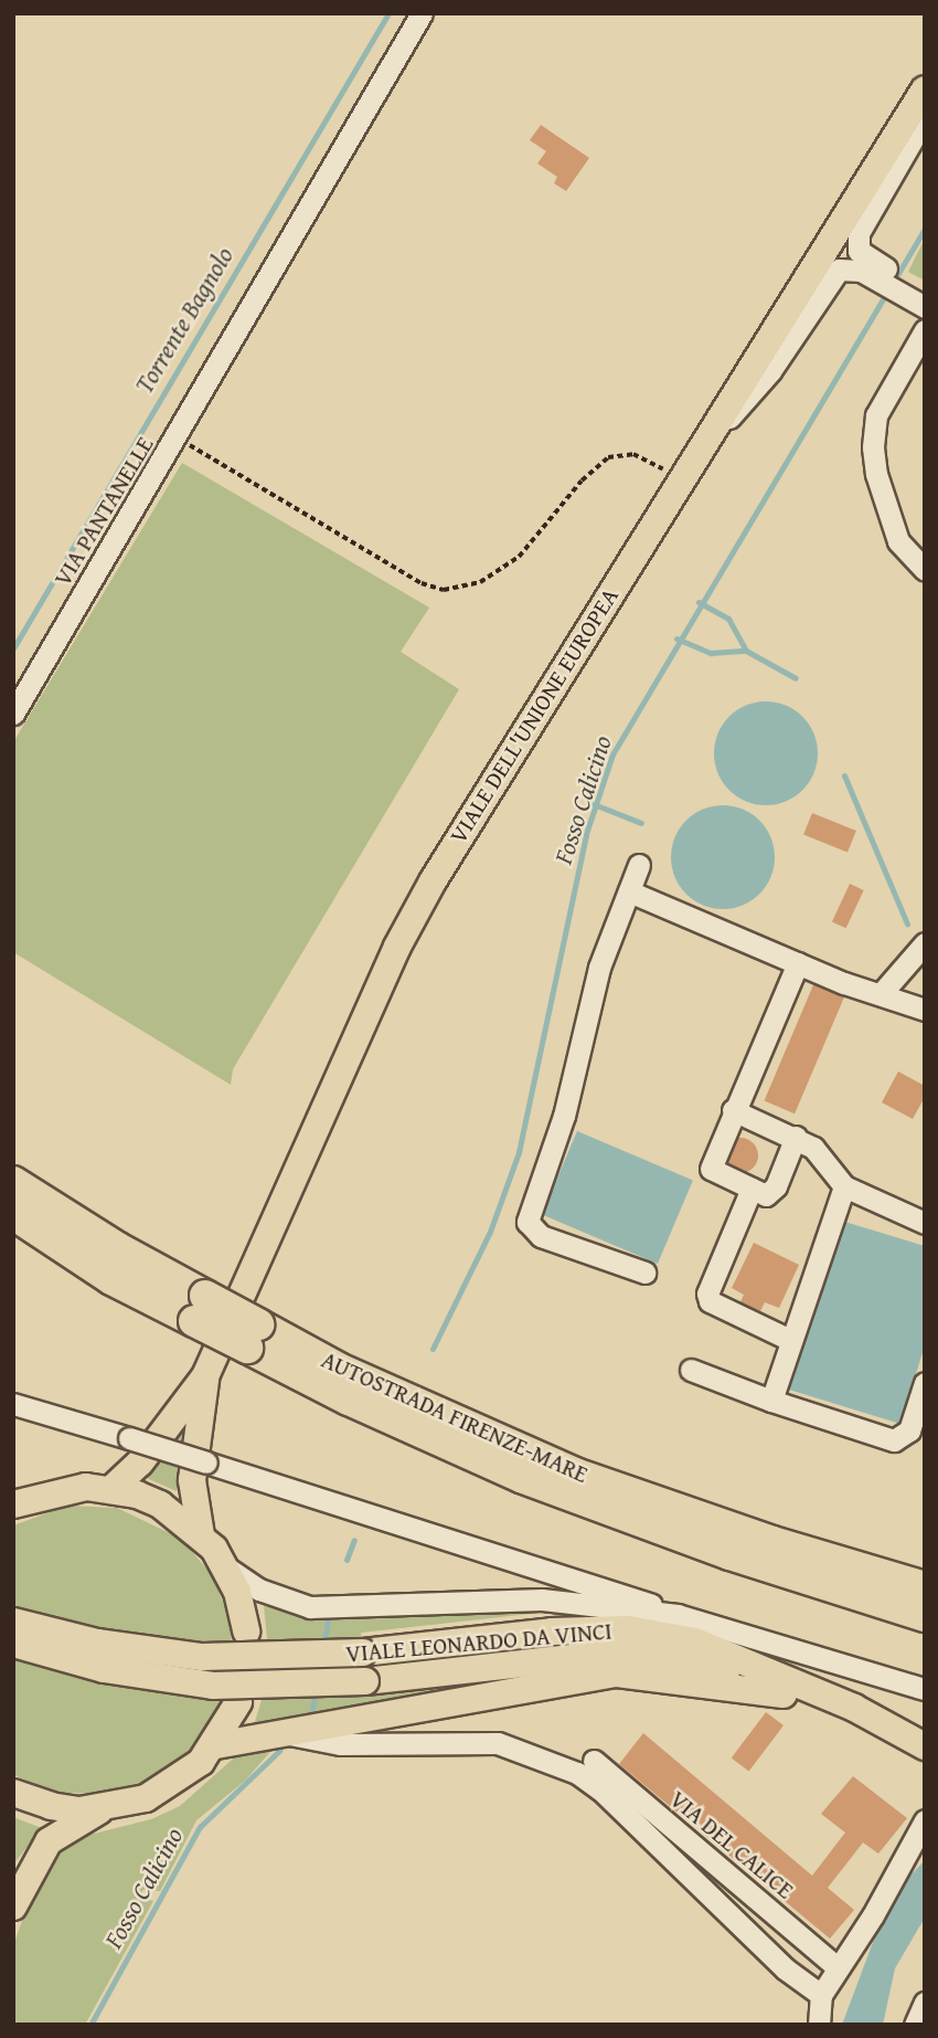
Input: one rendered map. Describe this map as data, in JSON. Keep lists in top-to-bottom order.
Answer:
{
  "streets": {
    "highway": ["AUTOSTRADA FIRENZE-MARE"],
    "main road": ["VIALE DELL'UNIONE EUROPEA", "VIALE LEONARDO DA VINCI"],
    "street": ["VIA PANTANELLE", "VIA DEL CALICE"]
  },
  "crossings": [
    ["VIALE DELL'UNIONE EUROPEA", "VIALE LEONARDO DA VINCI"]
  ],
  "water": ["Torrente Bagnolo", "Fosso Calicino"]
}
